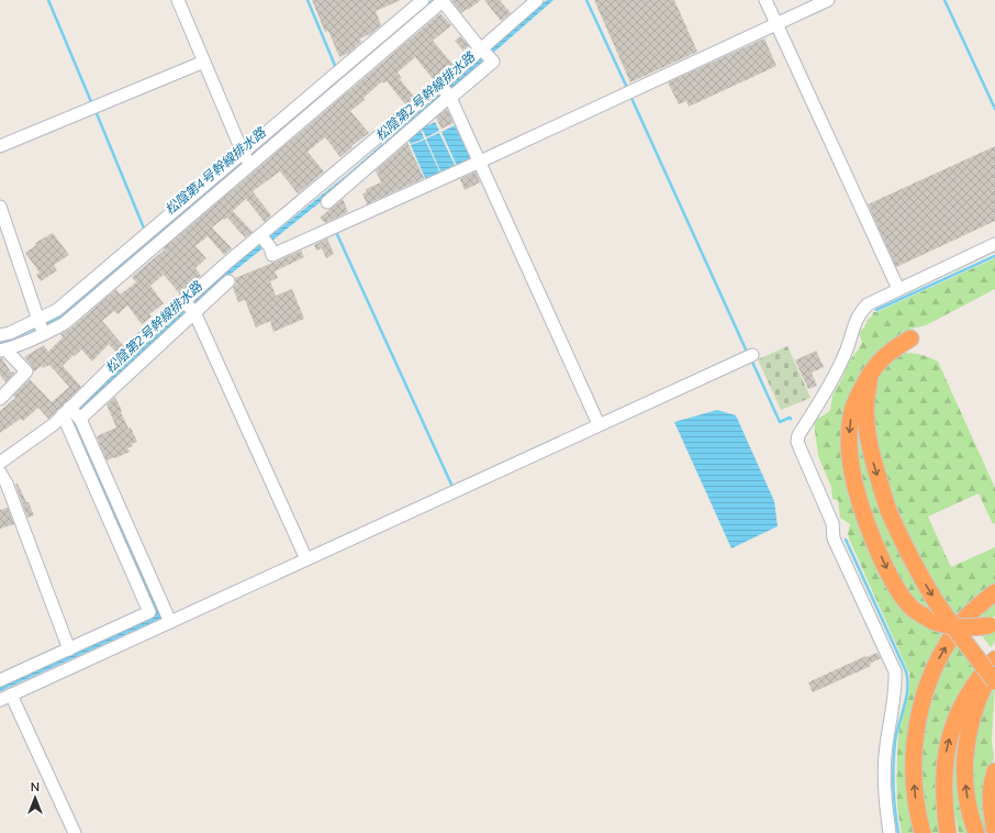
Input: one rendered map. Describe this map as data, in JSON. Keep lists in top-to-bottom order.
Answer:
{
  "water": ["松陰第2号幹線排水路", "松陰第4号幹線排水路"],
  "north": "top"
}
